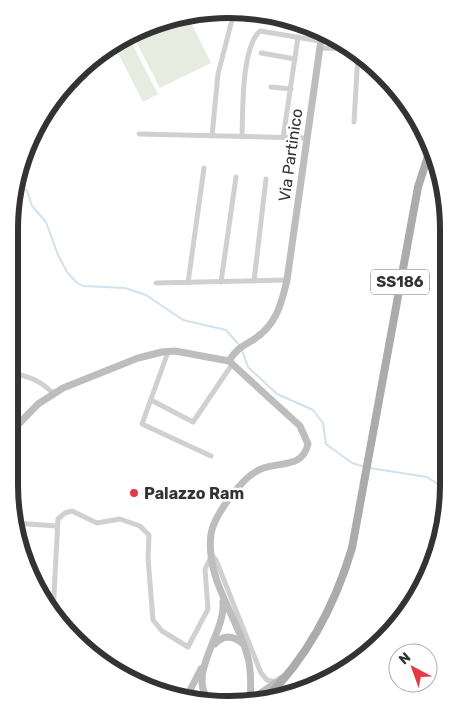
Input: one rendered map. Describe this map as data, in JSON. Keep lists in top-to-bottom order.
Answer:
{
  "streets": {
    "main road": ["Via Partinico", "SS186"]
  },
  "places": ["Palazzo Ram"],
  "north": "top left"
}
